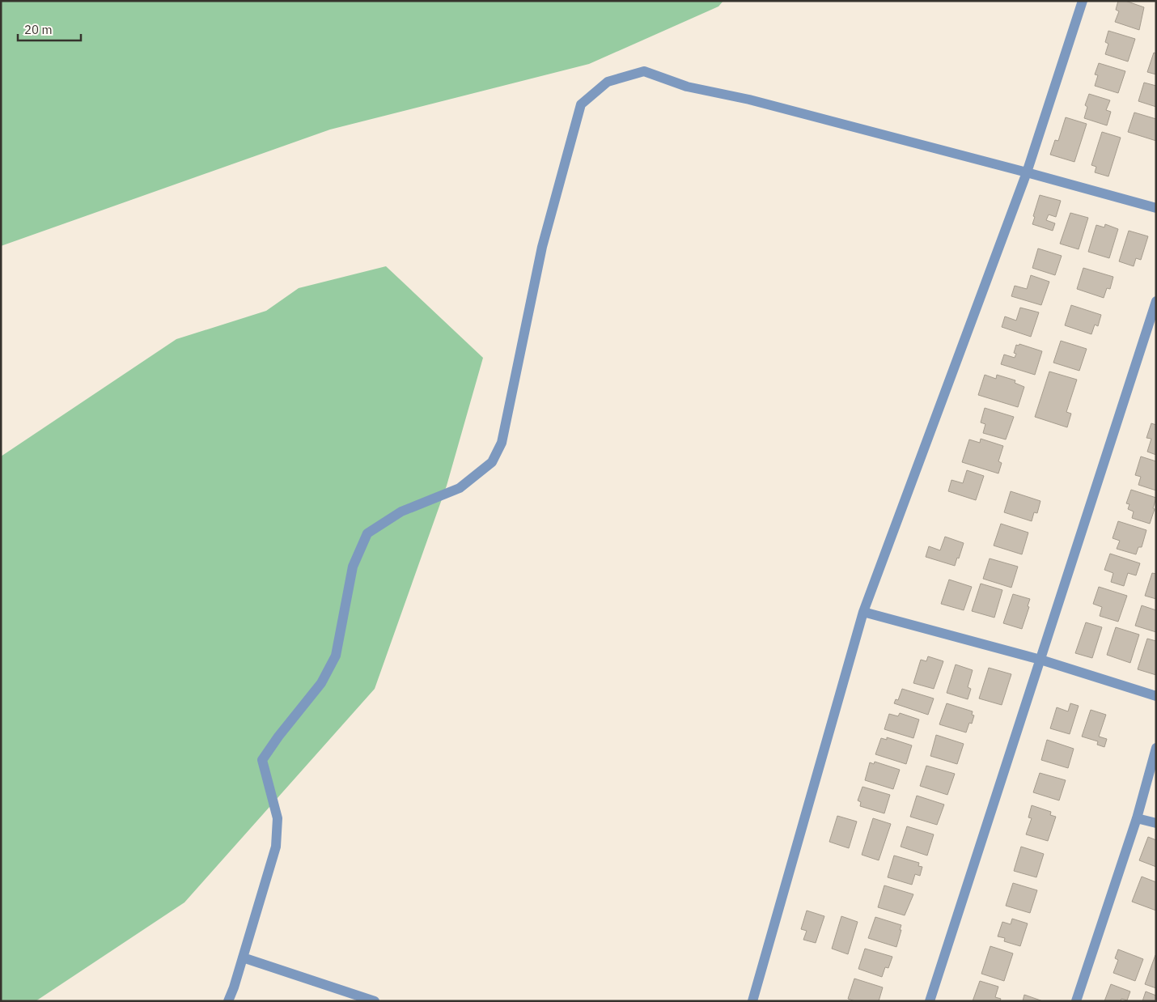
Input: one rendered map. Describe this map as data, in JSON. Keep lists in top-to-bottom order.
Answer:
{
  "scale_bar": "20 m"
}
